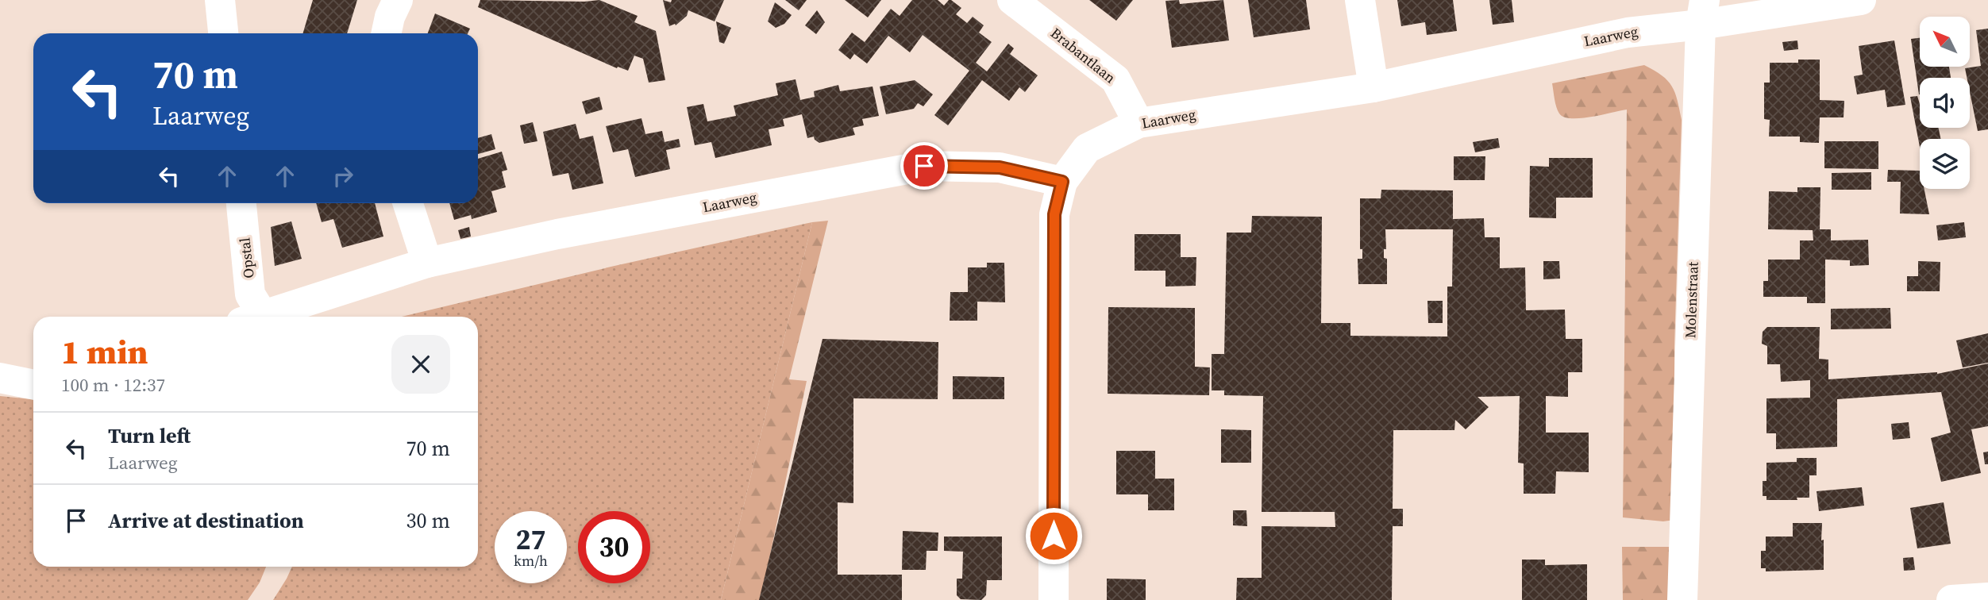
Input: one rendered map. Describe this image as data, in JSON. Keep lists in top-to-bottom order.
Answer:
{
  "streets": {
    "street": [
      "Laarweg",
      "Brabantlaan",
      "Opstal",
      "Molenstraat"
    ]
  },
  "crossings": [
    ["Laarweg", "Brabantlaan"],
    ["Laarweg", "Molenstraat"]
  ],
  "north": "top left",
  "page": {
    "turn": ["70 m", "Laarweg"],
    "heading": ["1 min", "100 m · 12:37"],
    "list": [
      {
        "name": "Turn left",
        "note": "Laarweg",
        "value": "70 m"
      },
      {
        "name": "Arrive at destination",
        "value": "30 m"
      }
    ],
    "speed": "27 km/h",
    "limit": "30"
  }
}
